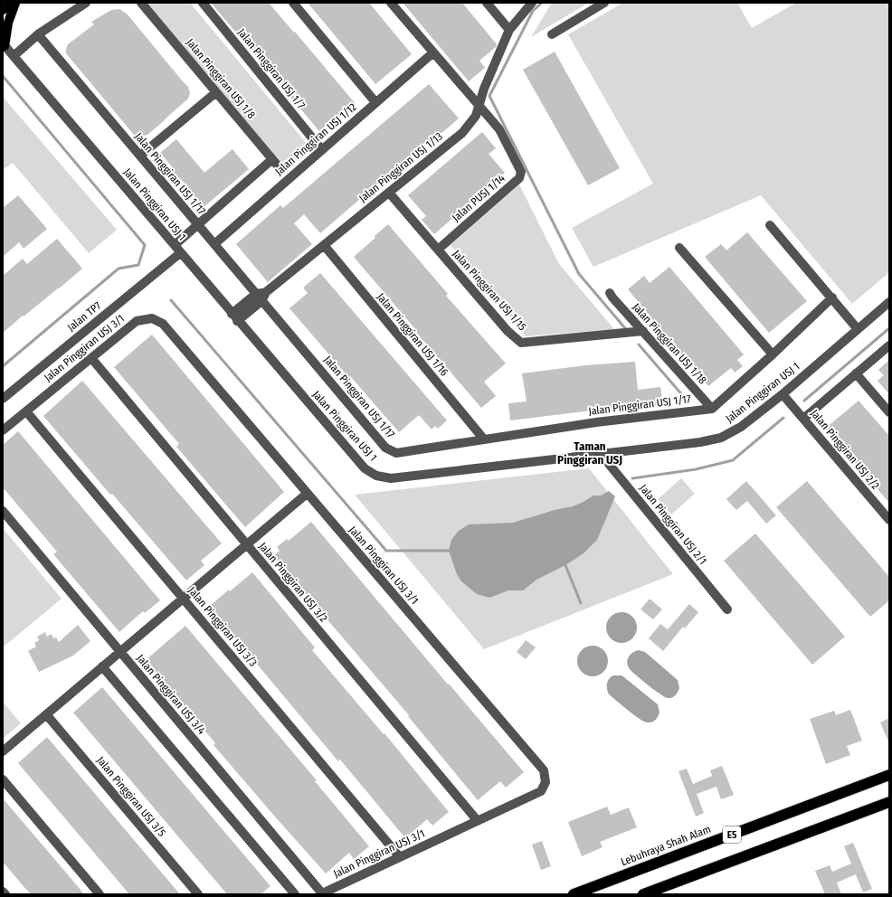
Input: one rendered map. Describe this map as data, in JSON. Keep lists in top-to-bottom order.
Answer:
{
  "streets": {
    "highway": ["E5", "Lebuhraya Shah Alam"],
    "street": [
      "Jalan Pinggiran USJ 1/7",
      "Jalan Pinggiran USJ 1/8",
      "Jalan Pinggiran USJ 1/12",
      "Jalan Pinggiran USJ 1/13",
      "Jalan Pinggiran USJ 1/17",
      "Jalan PUSJ 1/14",
      "Jalan Pinggiran USJ 1",
      "Jalan Pinggiran USJ 1/15",
      "Jalan TP7",
      "Jalan Pinggiran USJ 1/16",
      "Jalan Pinggiran USJ 1/18",
      "Jalan Pinggiran USJ 3/1",
      "Jalan Pinggiran USJ 2/2",
      "Jalan Pinggiran USJ 2/1",
      "Jalan Pinggiran USJ 3/2",
      "Jalan Pinggiran USJ 3/3",
      "Jalan Pinggiran USJ 3/4",
      "Jalan Pinggiran USJ 3/5"
    ]
  },
  "crossings": [
    ["Jalan Pinggiran USJ 1/7", "Jalan Pinggiran USJ 1/12"],
    ["Jalan Pinggiran USJ 1/8", "Jalan TP7"],
    ["Jalan Pinggiran USJ 1/12", "Jalan Pinggiran USJ 1/17"],
    ["Jalan Pinggiran USJ 1/12", "Jalan PUSJ 1/14"],
    ["Jalan Pinggiran USJ 1/13", "Jalan Pinggiran USJ 1/17"],
    ["Jalan Pinggiran USJ 1/13", "Jalan PUSJ 1/14"],
    ["Jalan Pinggiran USJ 1/13", "Jalan Pinggiran USJ 1"],
    ["Jalan Pinggiran USJ 1/13", "Jalan Pinggiran USJ 1/15"],
    ["Jalan Pinggiran USJ 1/13", "Jalan Pinggiran USJ 1/16"],
    ["Jalan Pinggiran USJ 1/17", "Jalan TP7"],
    ["Jalan Pinggiran USJ 1/17", "Jalan Pinggiran USJ 1/16"],
    ["Jalan Pinggiran USJ 1/17", "Jalan Pinggiran USJ 1/18"],
    ["Jalan PUSJ 1/14", "Jalan Pinggiran USJ 1/15"],
    ["Jalan Pinggiran USJ 1", "Jalan TP7"],
    ["Jalan Pinggiran USJ 1", "Jalan Pinggiran USJ 2/2"],
    ["Jalan Pinggiran USJ 1", "Jalan Pinggiran USJ 2/1"],
    ["Jalan Pinggiran USJ 1/15", "Jalan Pinggiran USJ 1/18"],
    ["Jalan Pinggiran USJ 3/1", "Jalan Pinggiran USJ 3/2"],
    ["Jalan Pinggiran USJ 3/1", "Jalan Pinggiran USJ 3/3"],
    ["Jalan Pinggiran USJ 3/1", "Jalan Pinggiran USJ 3/4"]
  ],
  "districts": ["Taman Pinggiran USJ"]
}
